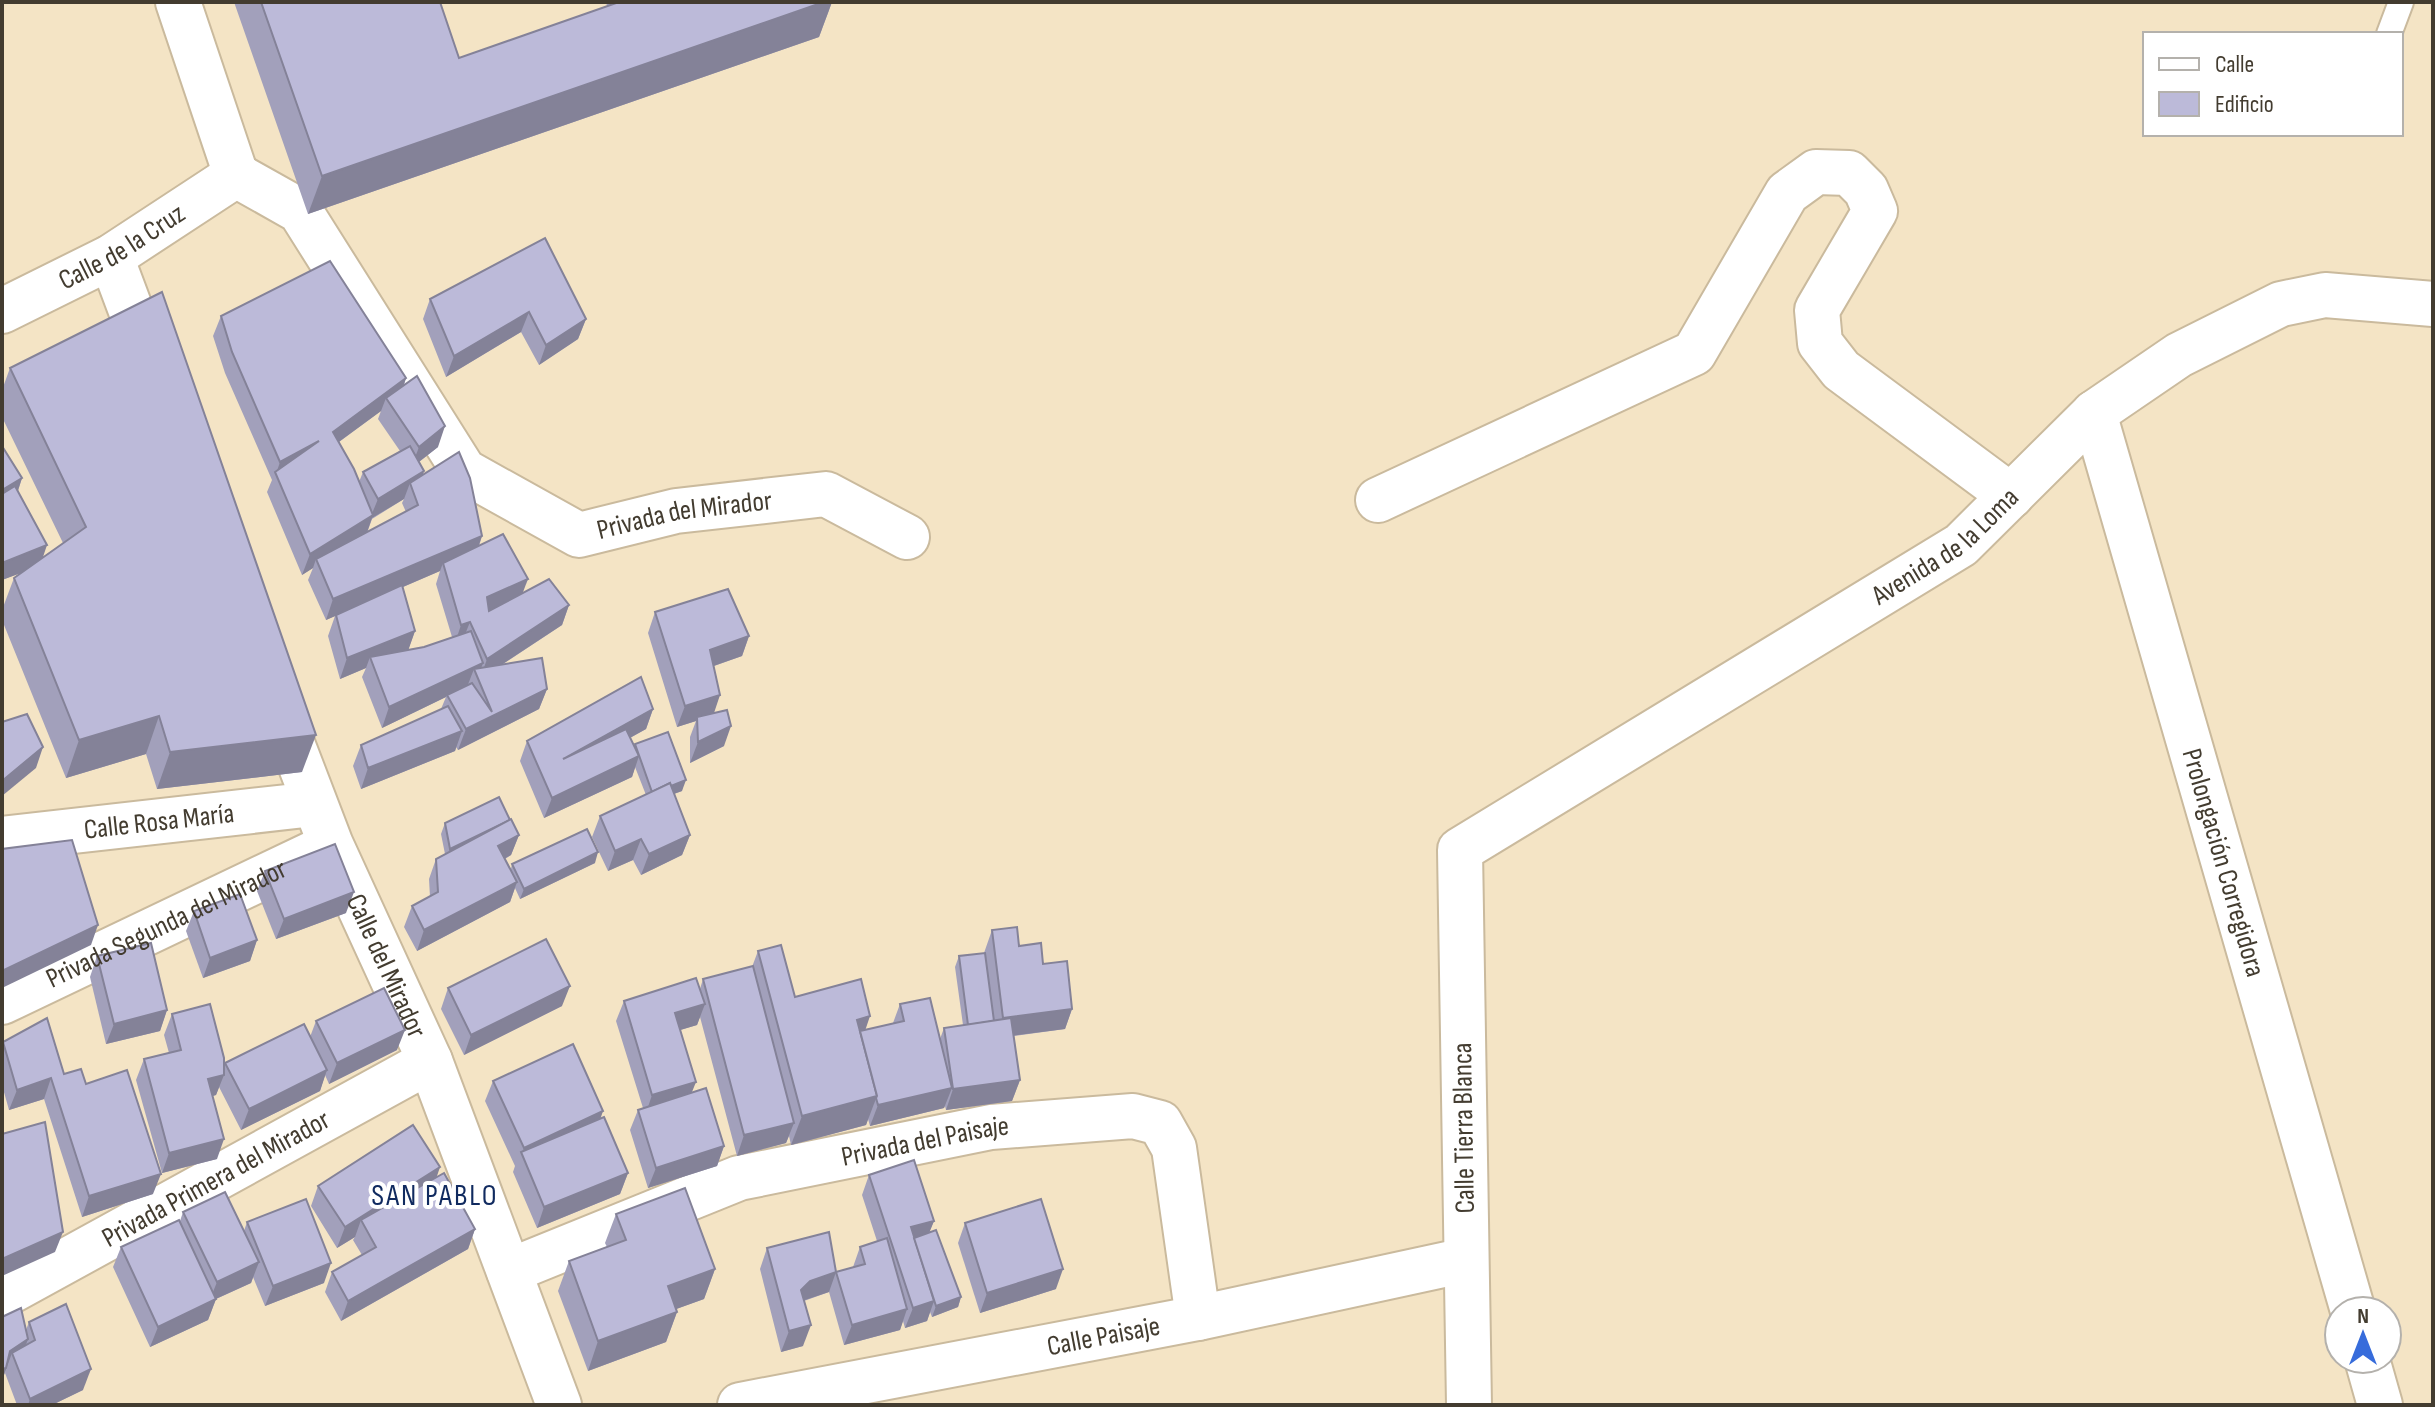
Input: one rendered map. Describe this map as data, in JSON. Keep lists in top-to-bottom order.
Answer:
{
  "streets": {
    "street": [
      "Calle de la Cruz",
      "Privada del Mirador",
      "Avenida de la Loma",
      "Calle Rosa María",
      "Prolongación Corregidora",
      "Privada Segunda del Mirador",
      "Calle del Mirador",
      "Calle Tierra Blanca",
      "Privada del Paisaje",
      "Privada Primera del Mirador",
      "Calle Paisaje"
    ]
  },
  "crossings": [
    ["Calle de la Cruz", "Privada del Mirador"],
    ["Avenida de la Loma", "Prolongación Corregidora"],
    ["Avenida de la Loma", "Calle Tierra Blanca"],
    ["Calle Rosa María", "Calle del Mirador"],
    ["Privada Segunda del Mirador", "Calle del Mirador"],
    ["Calle del Mirador", "Privada del Paisaje"],
    ["Calle del Mirador", "Privada Primera del Mirador"],
    ["Calle Tierra Blanca", "Calle Paisaje"],
    ["Privada del Paisaje", "Calle Paisaje"]
  ],
  "districts": ["SAN PABLO"],
  "legend": ["Calle", "Edificio"],
  "north": "top"
}
